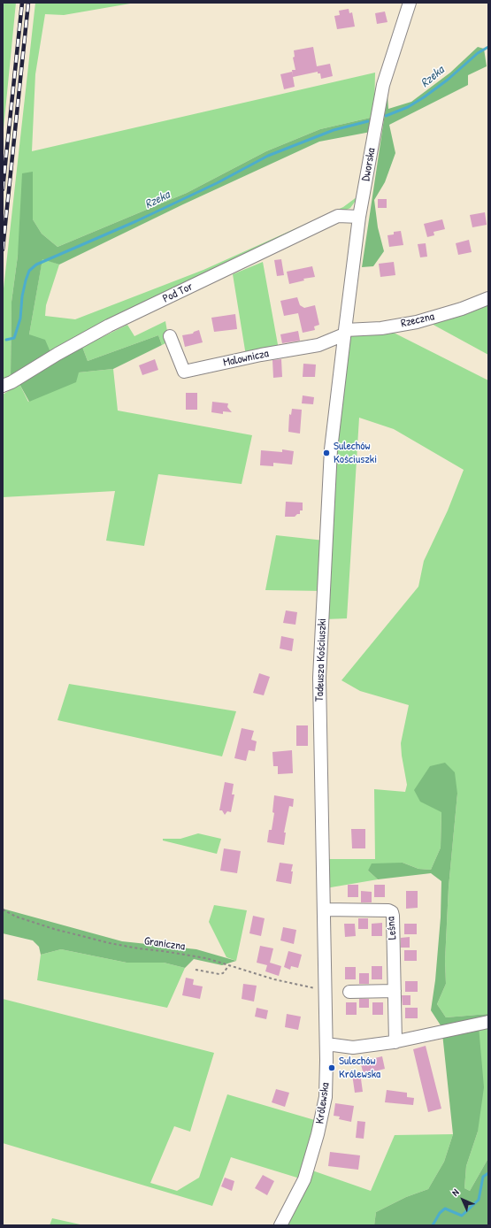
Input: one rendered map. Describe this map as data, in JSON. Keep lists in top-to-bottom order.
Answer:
{
  "streets": {
    "street": [
      "Dworska",
      "Pod Tor",
      "Rzeczna",
      "Malownicza",
      "Tadeusza Kościuszki",
      "Leśna",
      "Królewska"
    ],
    "path": ["Graniczna"]
  },
  "crossings": [
    ["Dworska", "Pod Tor"],
    ["Dworska", "Rzeczna"],
    ["Dworska", "Malownicza"],
    ["Dworska", "Tadeusza Kościuszki"],
    ["Rzeczna", "Malownicza"],
    ["Rzeczna", "Tadeusza Kościuszki"],
    ["Malownicza", "Tadeusza Kościuszki"],
    ["Tadeusza Kościuszki", "Leśna"],
    ["Tadeusza Kościuszki", "Graniczna"],
    ["Tadeusza Kościuszki", "Królewska"],
    ["Graniczna", "Królewska"]
  ],
  "water": ["Rzeka"],
  "places": ["Sulechów Kościuszki", "Sulechów Królewska"],
  "north": "top left"
}
